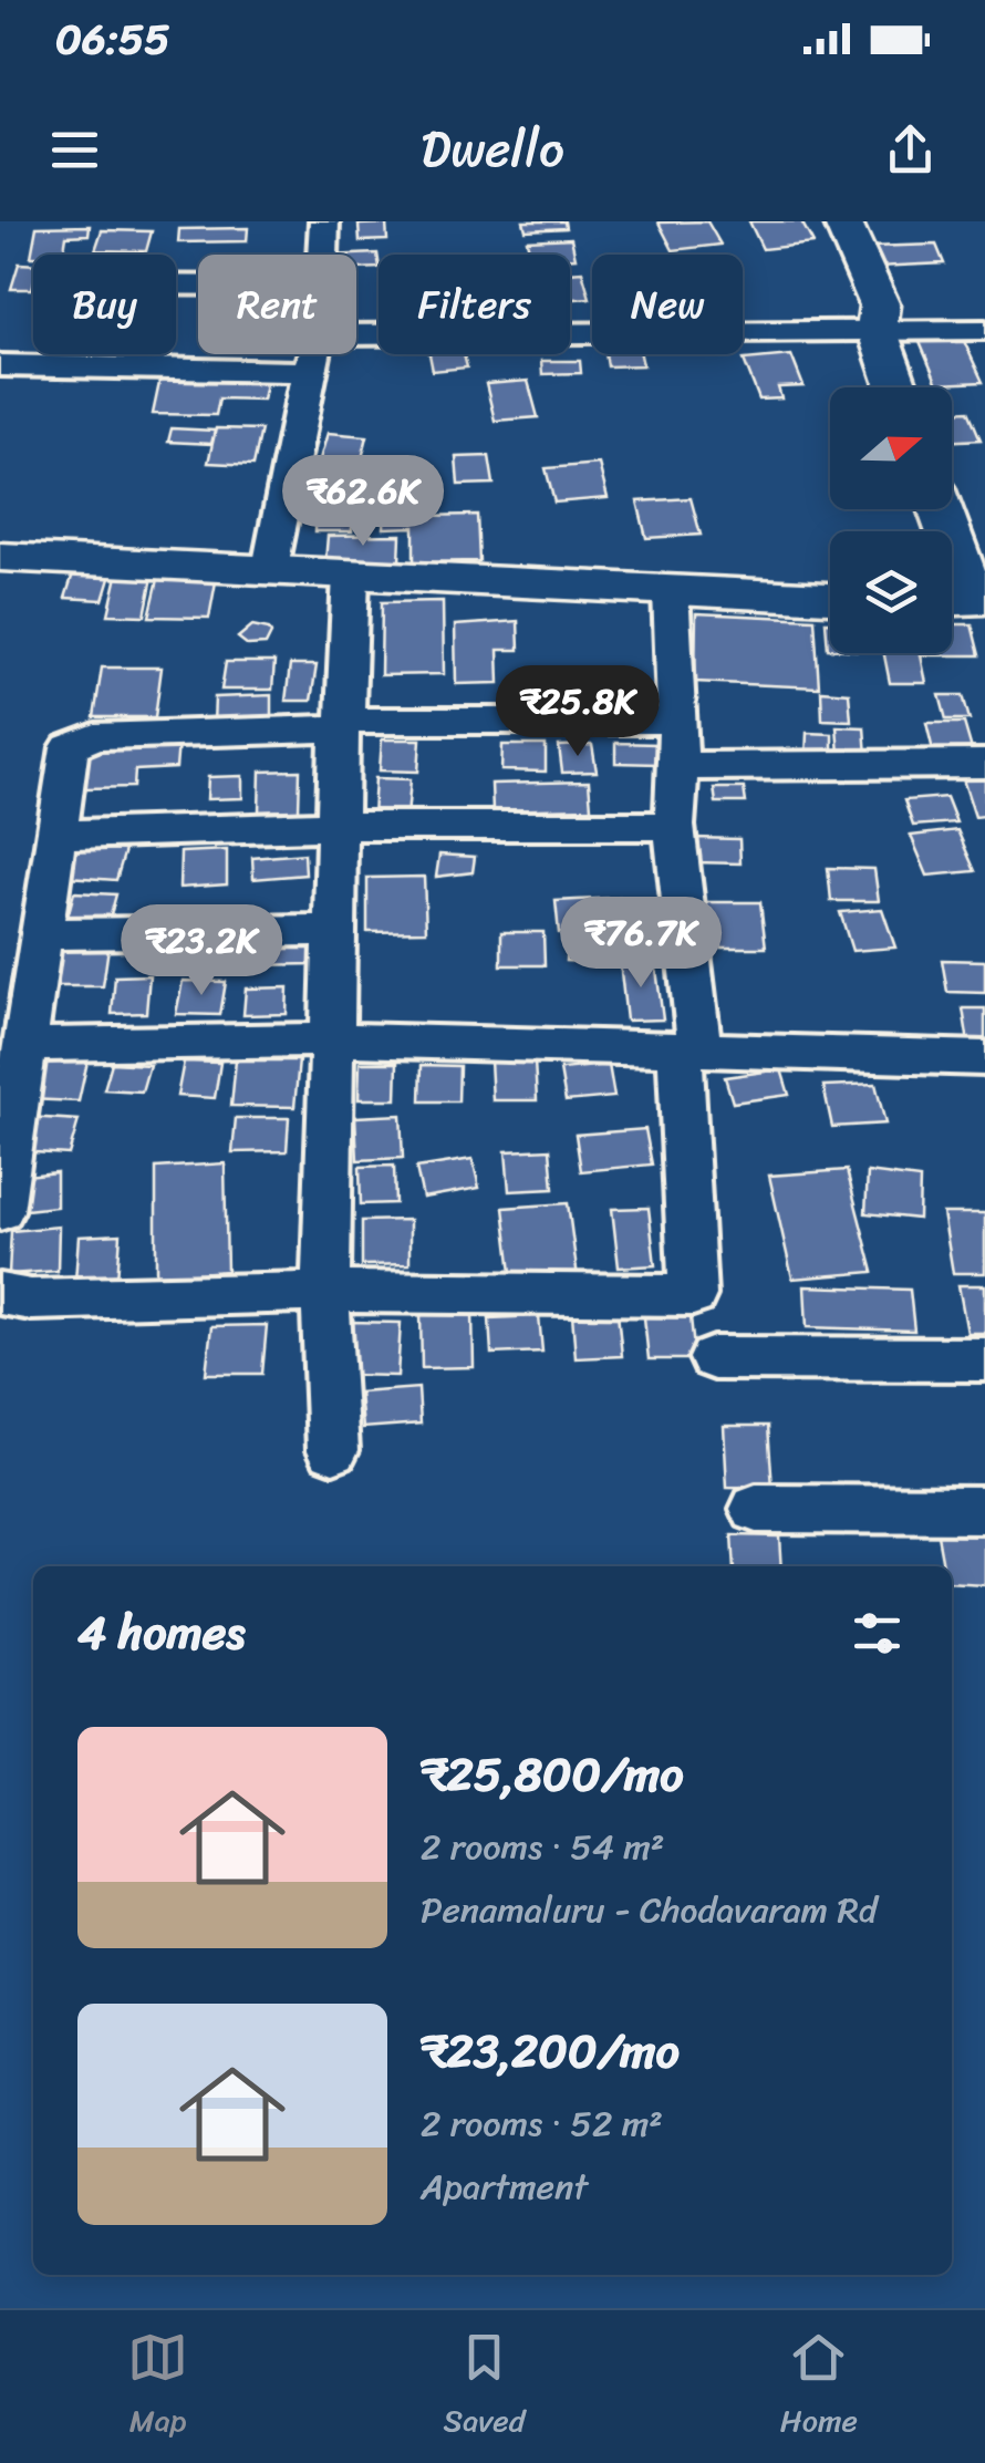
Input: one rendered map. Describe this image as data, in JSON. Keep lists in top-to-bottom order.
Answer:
{
  "north": "right",
  "page": {
    "status": "06:55",
    "header": "Dwello",
    "chip": [
      "Buy",
      "Rent",
      "Filters",
      "New"
    ],
    "price": [
      "₹62.6K",
      "₹25.8K",
      "₹76.7K",
      "₹23.2K"
    ],
    "heading": "4 homes",
    "list": [
      {
        "name": "₹25,800/mo",
        "note": "2 rooms · 54 m² · Penamaluru - Chodavaram Rd"
      },
      {
        "name": "₹23,200/mo",
        "note": "2 rooms · 52 m² · Apartment"
      }
    ],
    "tabs": ["Map", "Saved", "Home"]
  }
}
